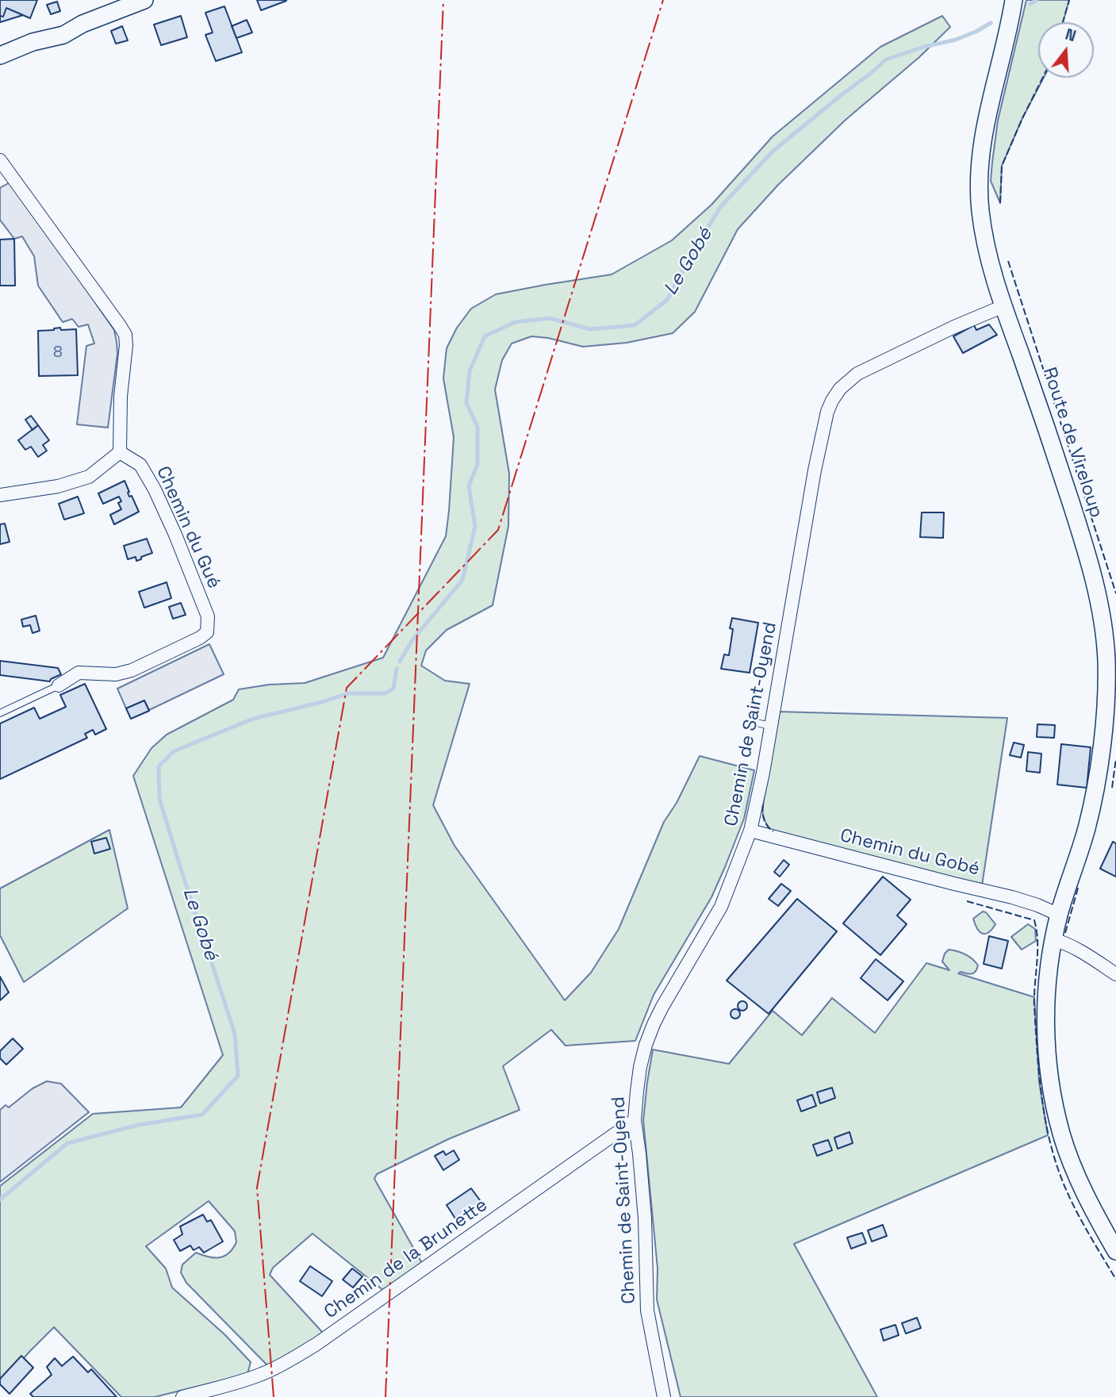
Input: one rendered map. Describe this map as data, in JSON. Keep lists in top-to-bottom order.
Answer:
{
  "streets": {
    "main road": ["Route de Vireloup"],
    "street": [
      "Chemin du Gué",
      "Chemin de Saint-Oyend",
      "Chemin du Gobé",
      "Chemin de la Brunette"
    ]
  },
  "crossings": [
    ["Route de Vireloup", "Chemin de Saint-Oyend"],
    ["Route de Vireloup", "Chemin du Gobé"],
    ["Chemin de Saint-Oyend", "Chemin du Gobé"],
    ["Chemin de Saint-Oyend", "Chemin de la Brunette"]
  ],
  "water": ["Le Gobé"],
  "house_numbers": ["8"],
  "north": "top"
}
